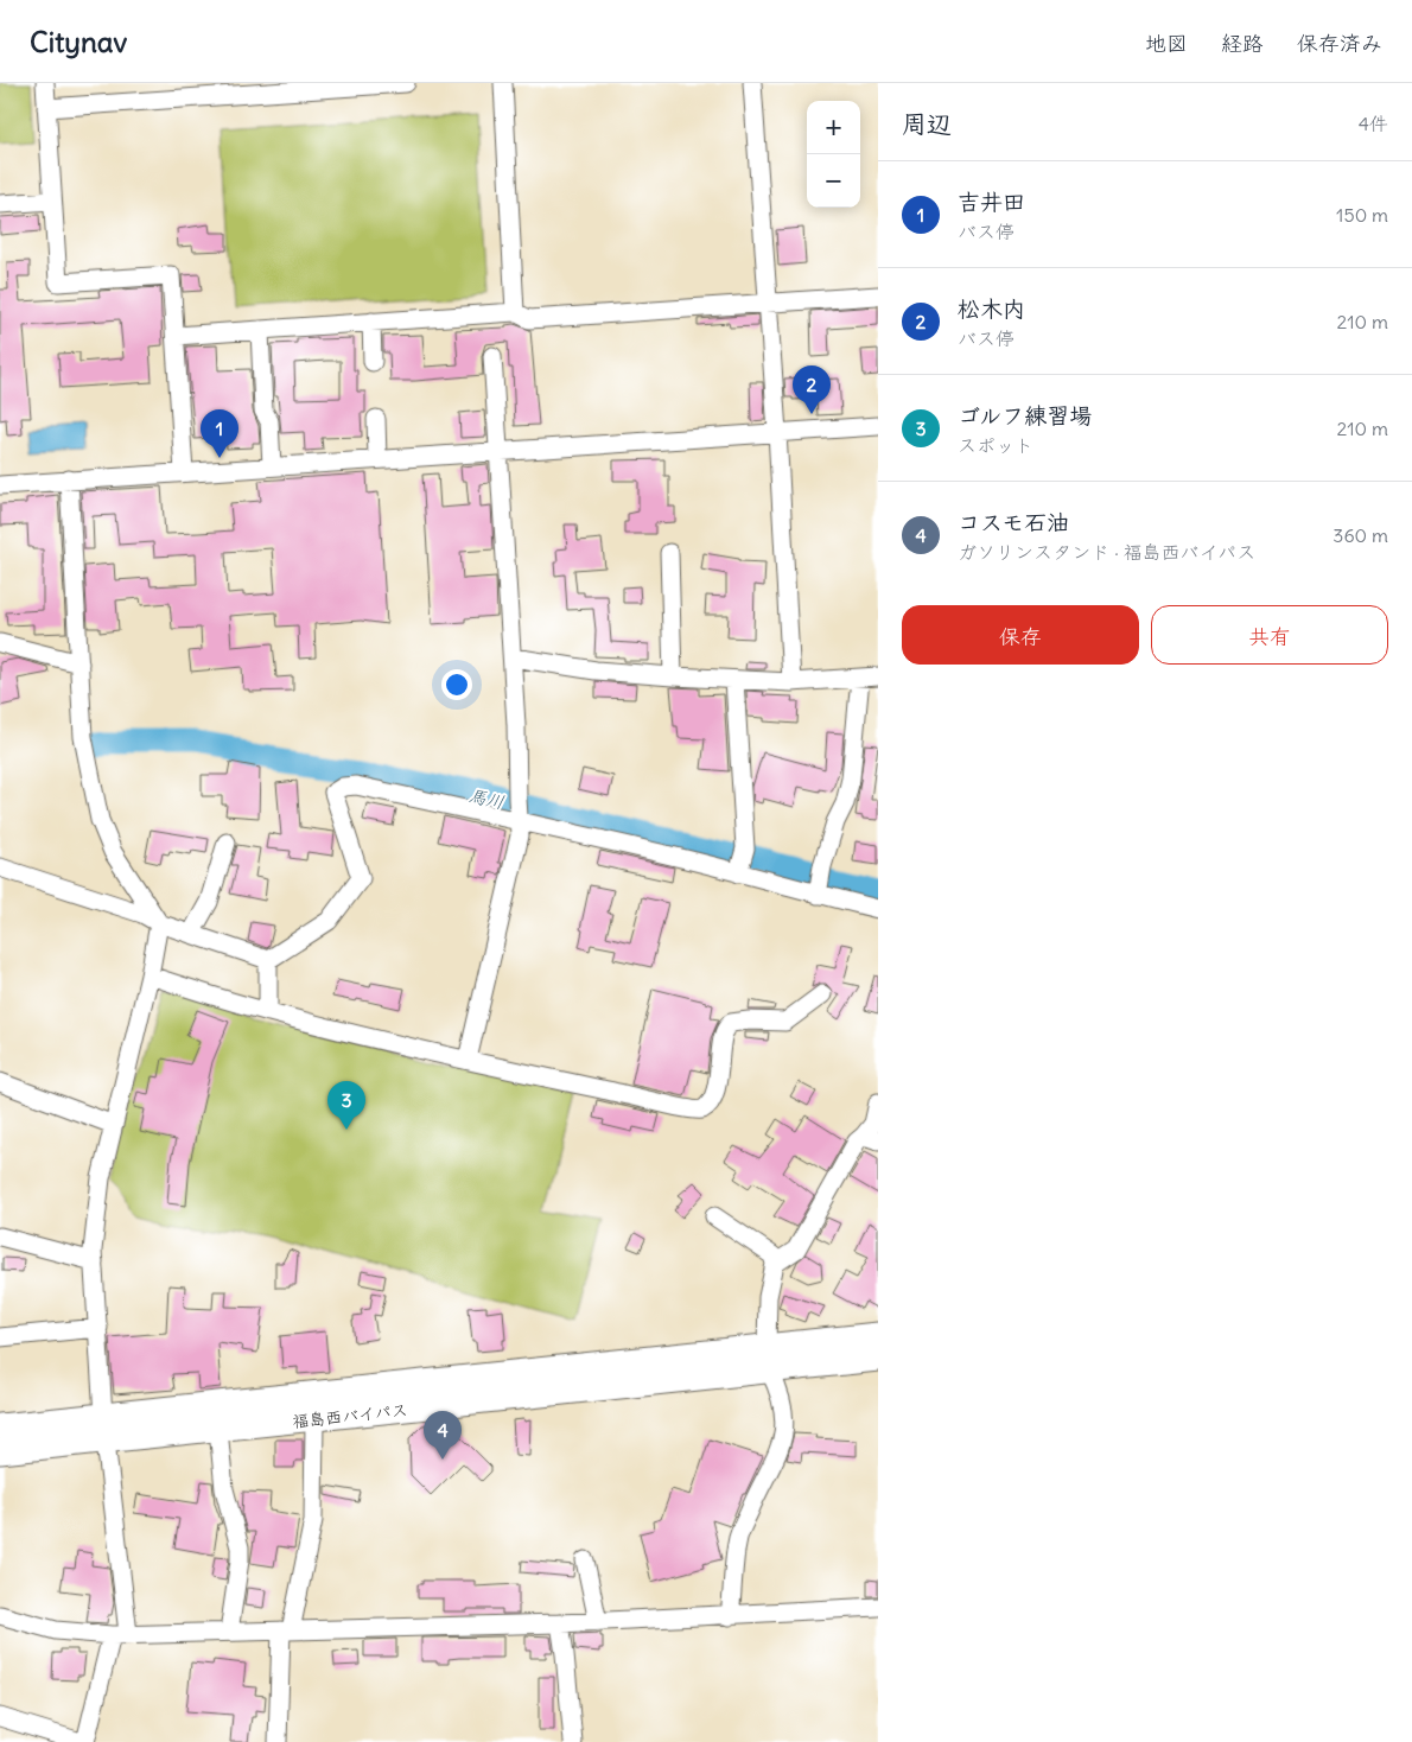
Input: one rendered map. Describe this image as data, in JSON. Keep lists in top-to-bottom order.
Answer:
{
  "streets": {
    "highway": ["福島西バイパス"]
  },
  "water": ["馬川"],
  "page": {
    "header": "Citynav",
    "nav": ["地図", "経路", "保存済み"],
    "heading": ["周辺", "4件"],
    "map_buttons": ["+", "−"],
    "list": [
      {
        "mark": "1",
        "name": "吉井田",
        "note": "バス停",
        "value": "150 m"
      },
      {
        "mark": "2",
        "name": "松木内",
        "note": "バス停",
        "value": "210 m"
      },
      {
        "mark": "3",
        "name": "ゴルフ練習場",
        "note": "スポット",
        "value": "210 m"
      },
      {
        "mark": "4",
        "name": "コスモ石油",
        "note": "ガソリンスタンド · 福島西バイパス",
        "value": "360 m"
      }
    ],
    "pins": [
      "2",
      "1",
      "3",
      "4"
    ],
    "buttons": ["保存", "共有"]
  }
}
